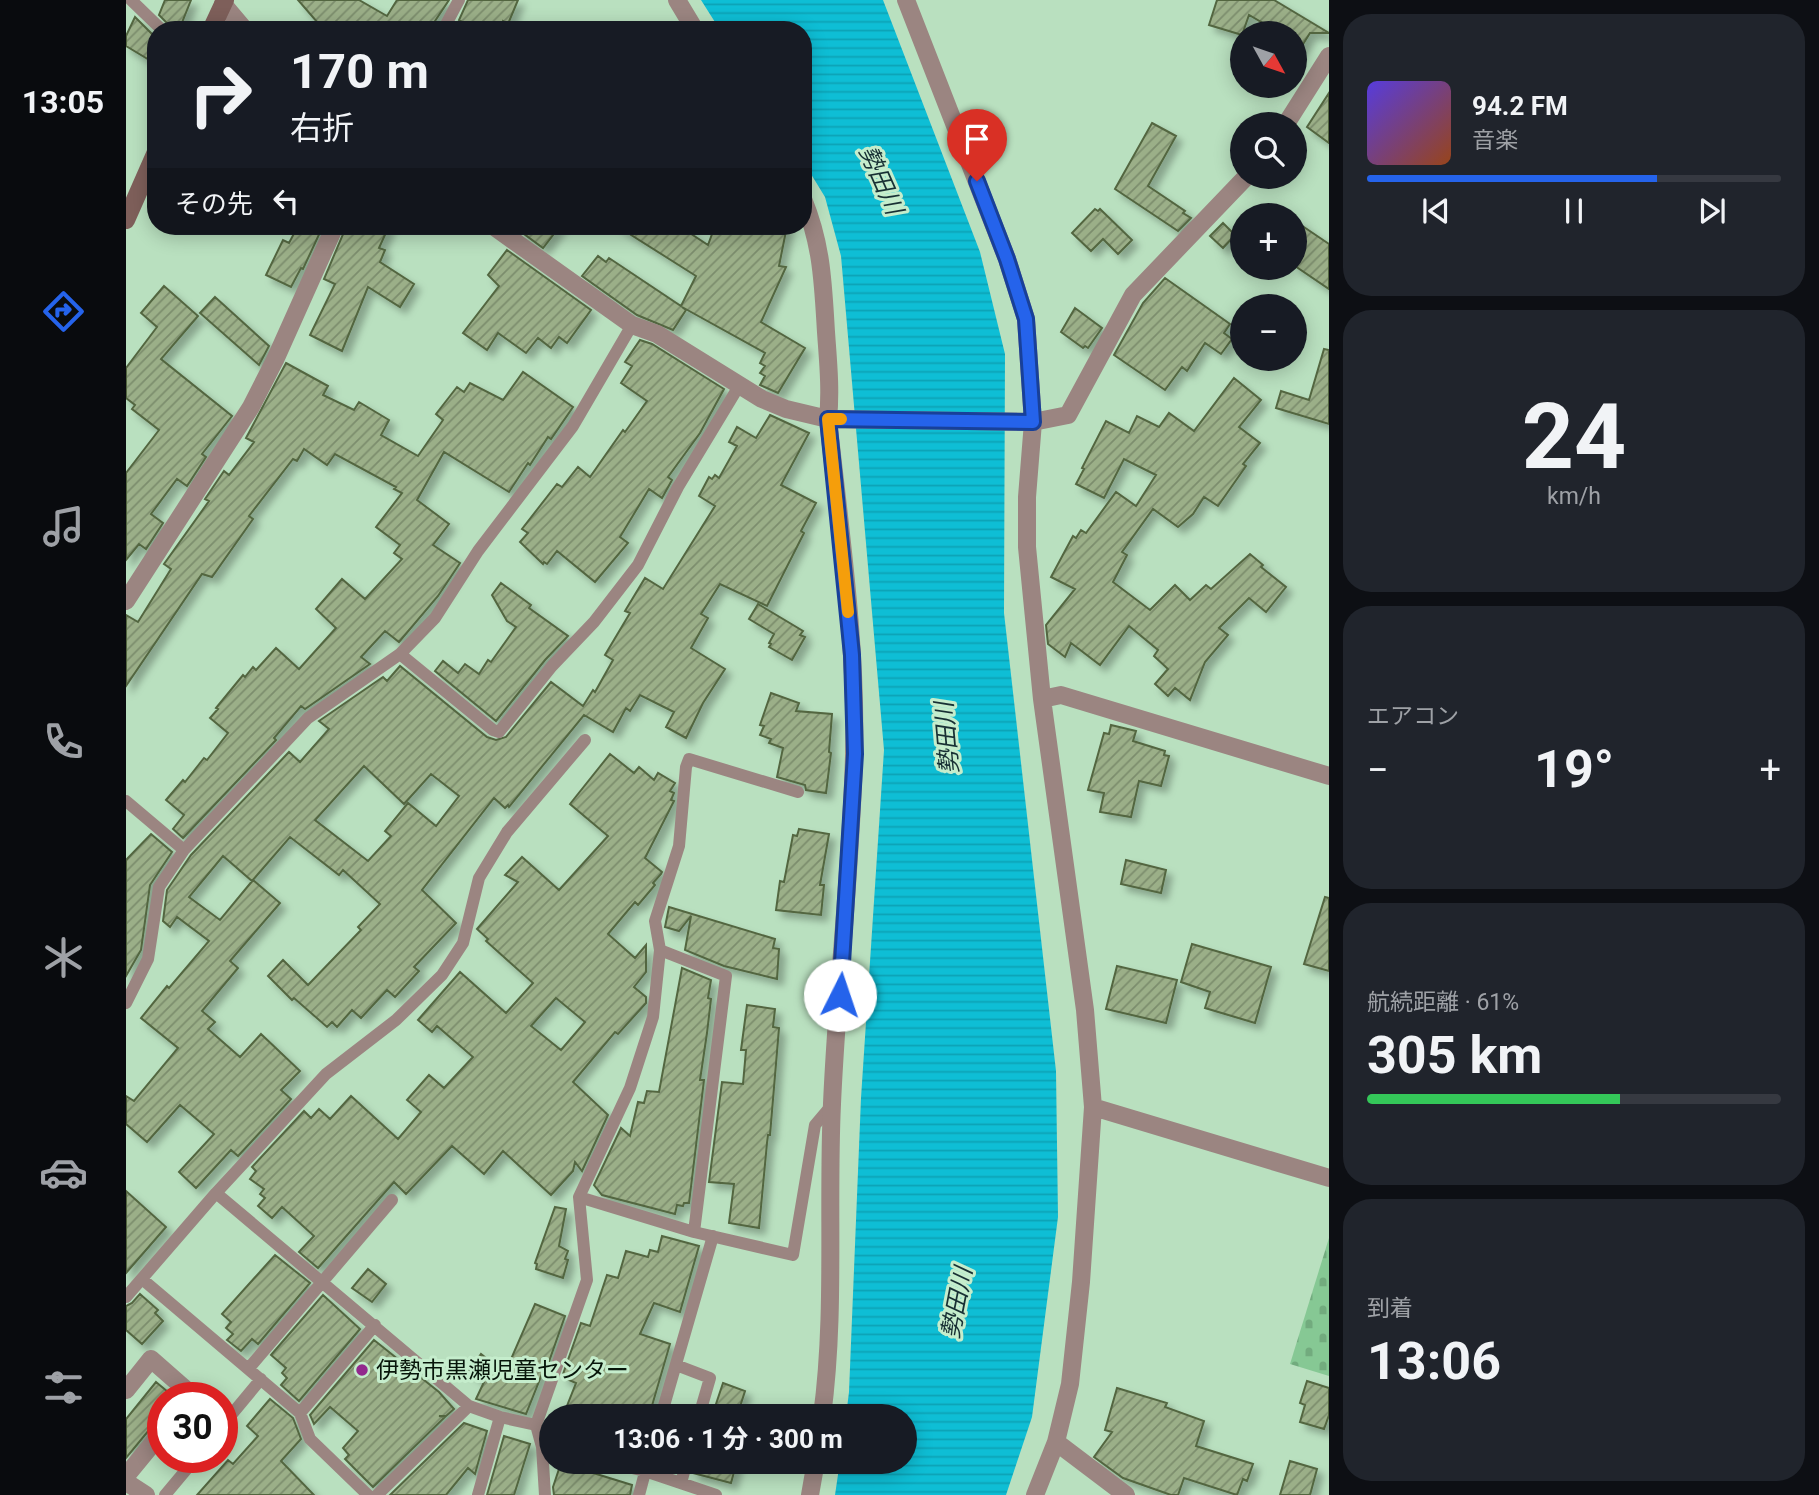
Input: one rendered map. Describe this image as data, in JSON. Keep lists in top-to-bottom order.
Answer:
{
  "water": ["勢田川"],
  "places": ["伊勢市黒瀬児童センター"],
  "north": "bottom right",
  "page": {
    "tabs": "13:05",
    "map_buttons": ["+", "−"],
    "turn": ["170 m", "右折"],
    "song": ["94.2 FM", "音楽"],
    "then": "その先",
    "tile": [
      ["24", "km/h"],
      "エアコン",
      ["航続距離 · 61%", "305 km"],
      ["到着", "13:06"]
    ],
    "heat": ["−", "19°", "+"],
    "limit": "30",
    "trip": "13:06 · 1 分 · 300 m"
  }
}
